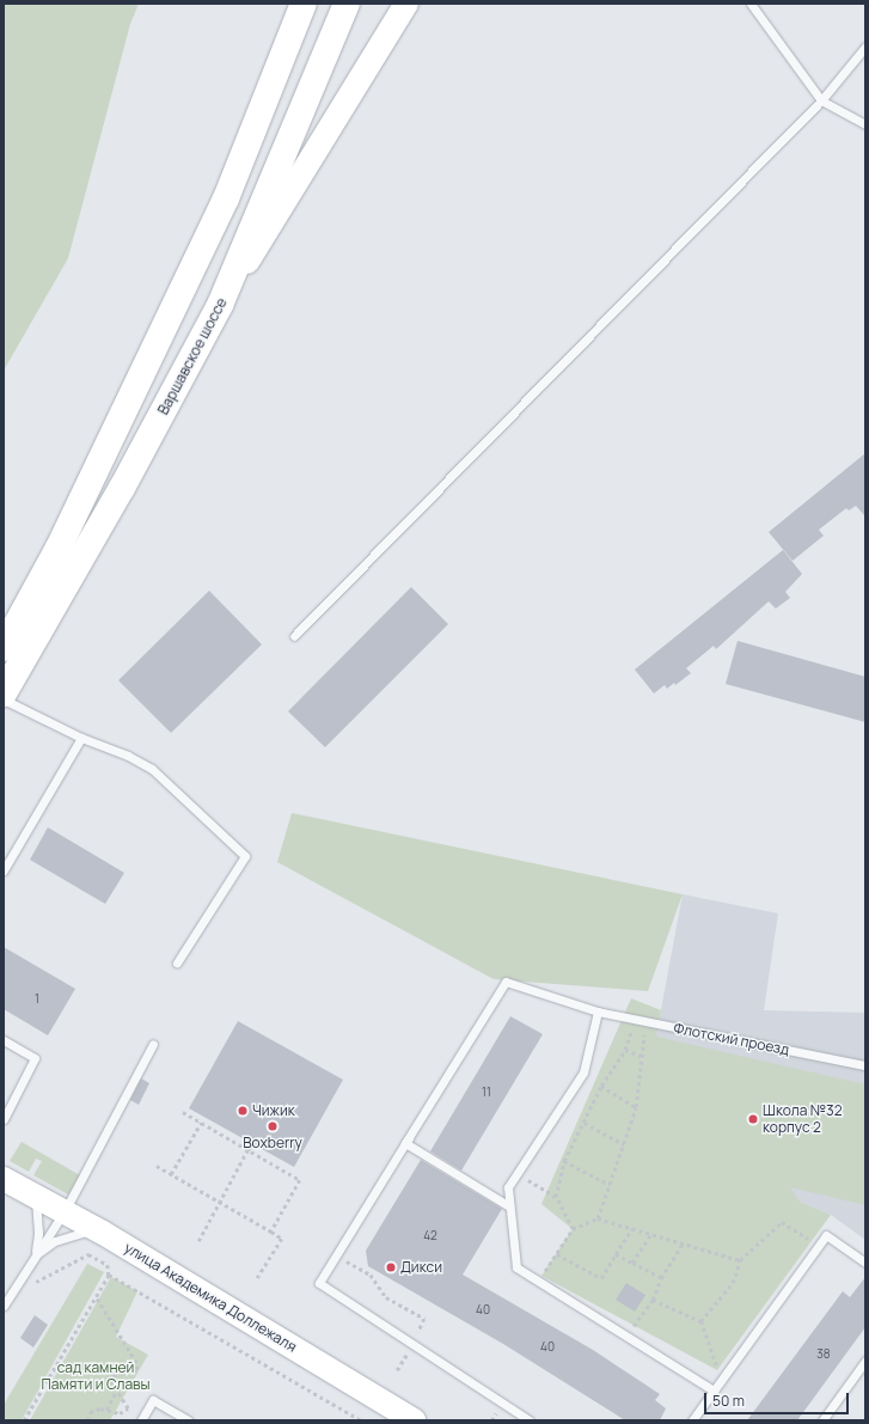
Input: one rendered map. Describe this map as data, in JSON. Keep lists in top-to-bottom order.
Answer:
{
  "streets": {
    "main road": ["Варшавское шоссе", "улица Академика Доллежаля"],
    "lane": ["Флотский проезд"]
  },
  "parks": ["сад камней Памяти и Славы"],
  "places": [
    "Чижик",
    "Школа №32 корпус 2",
    "Boxberry",
    "Дикси"
  ],
  "house_numbers": [
    "1",
    "11",
    "42",
    "40",
    "40",
    "38"
  ],
  "scale_bar": "50 m"
}
